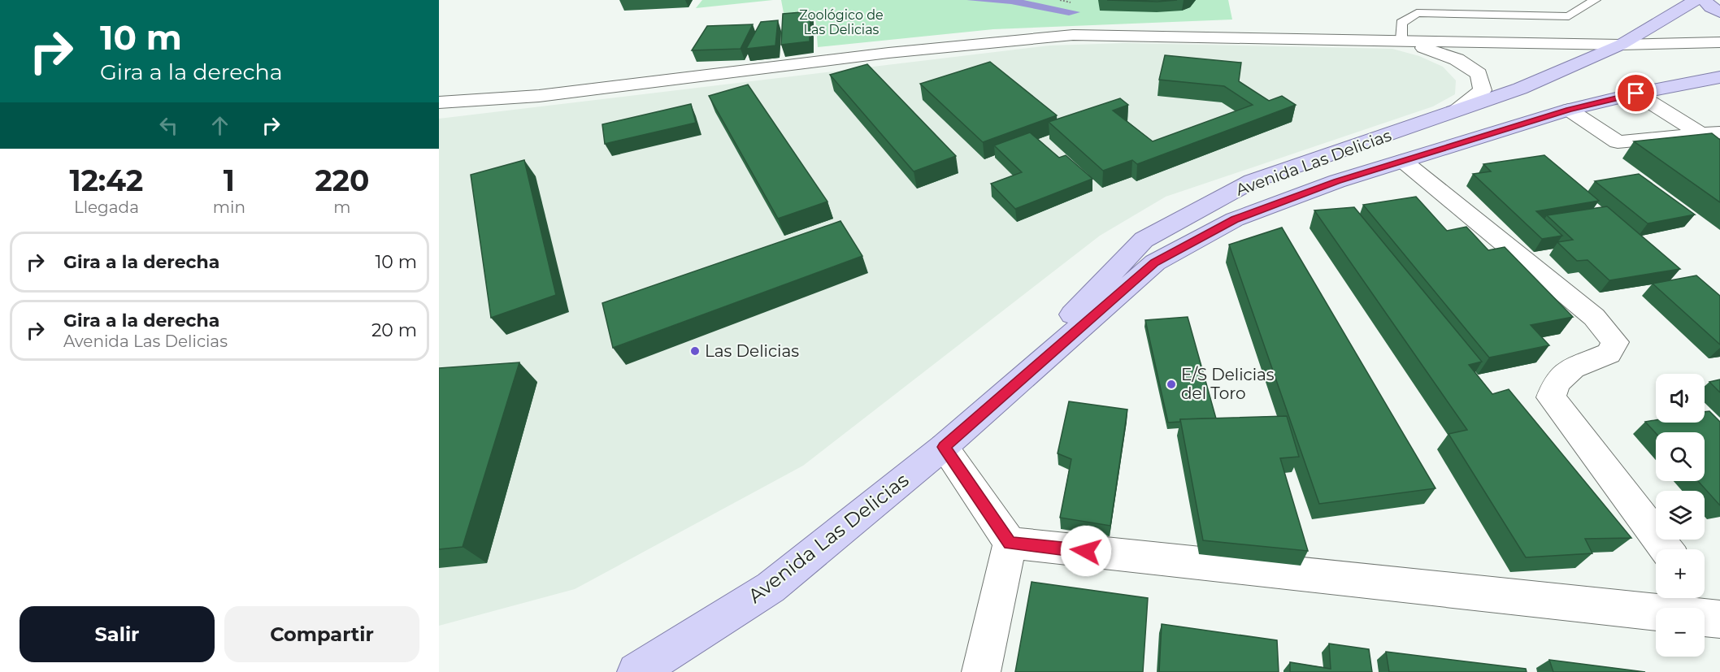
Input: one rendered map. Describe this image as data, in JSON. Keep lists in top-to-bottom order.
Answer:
{
  "streets": {
    "main road": ["Avenida Las Delicias"]
  },
  "parks": ["Zoológico de Las Delicias"],
  "places": ["Las Delicias", "E/S Delicias del Toro"],
  "page": {
    "turn": ["10 m", "Gira a la derecha"],
    "eta": [
      "12:42",
      "Llegada",
      "1",
      "min",
      "220",
      "m"
    ],
    "list": [
      {
        "name": "Gira a la derecha",
        "value": "10 m"
      },
      {
        "name": "Gira a la derecha",
        "note": "Avenida Las Delicias",
        "value": "20 m"
      }
    ],
    "map_buttons": ["+", "−"],
    "buttons": ["Salir", "Compartir"]
  }
}
